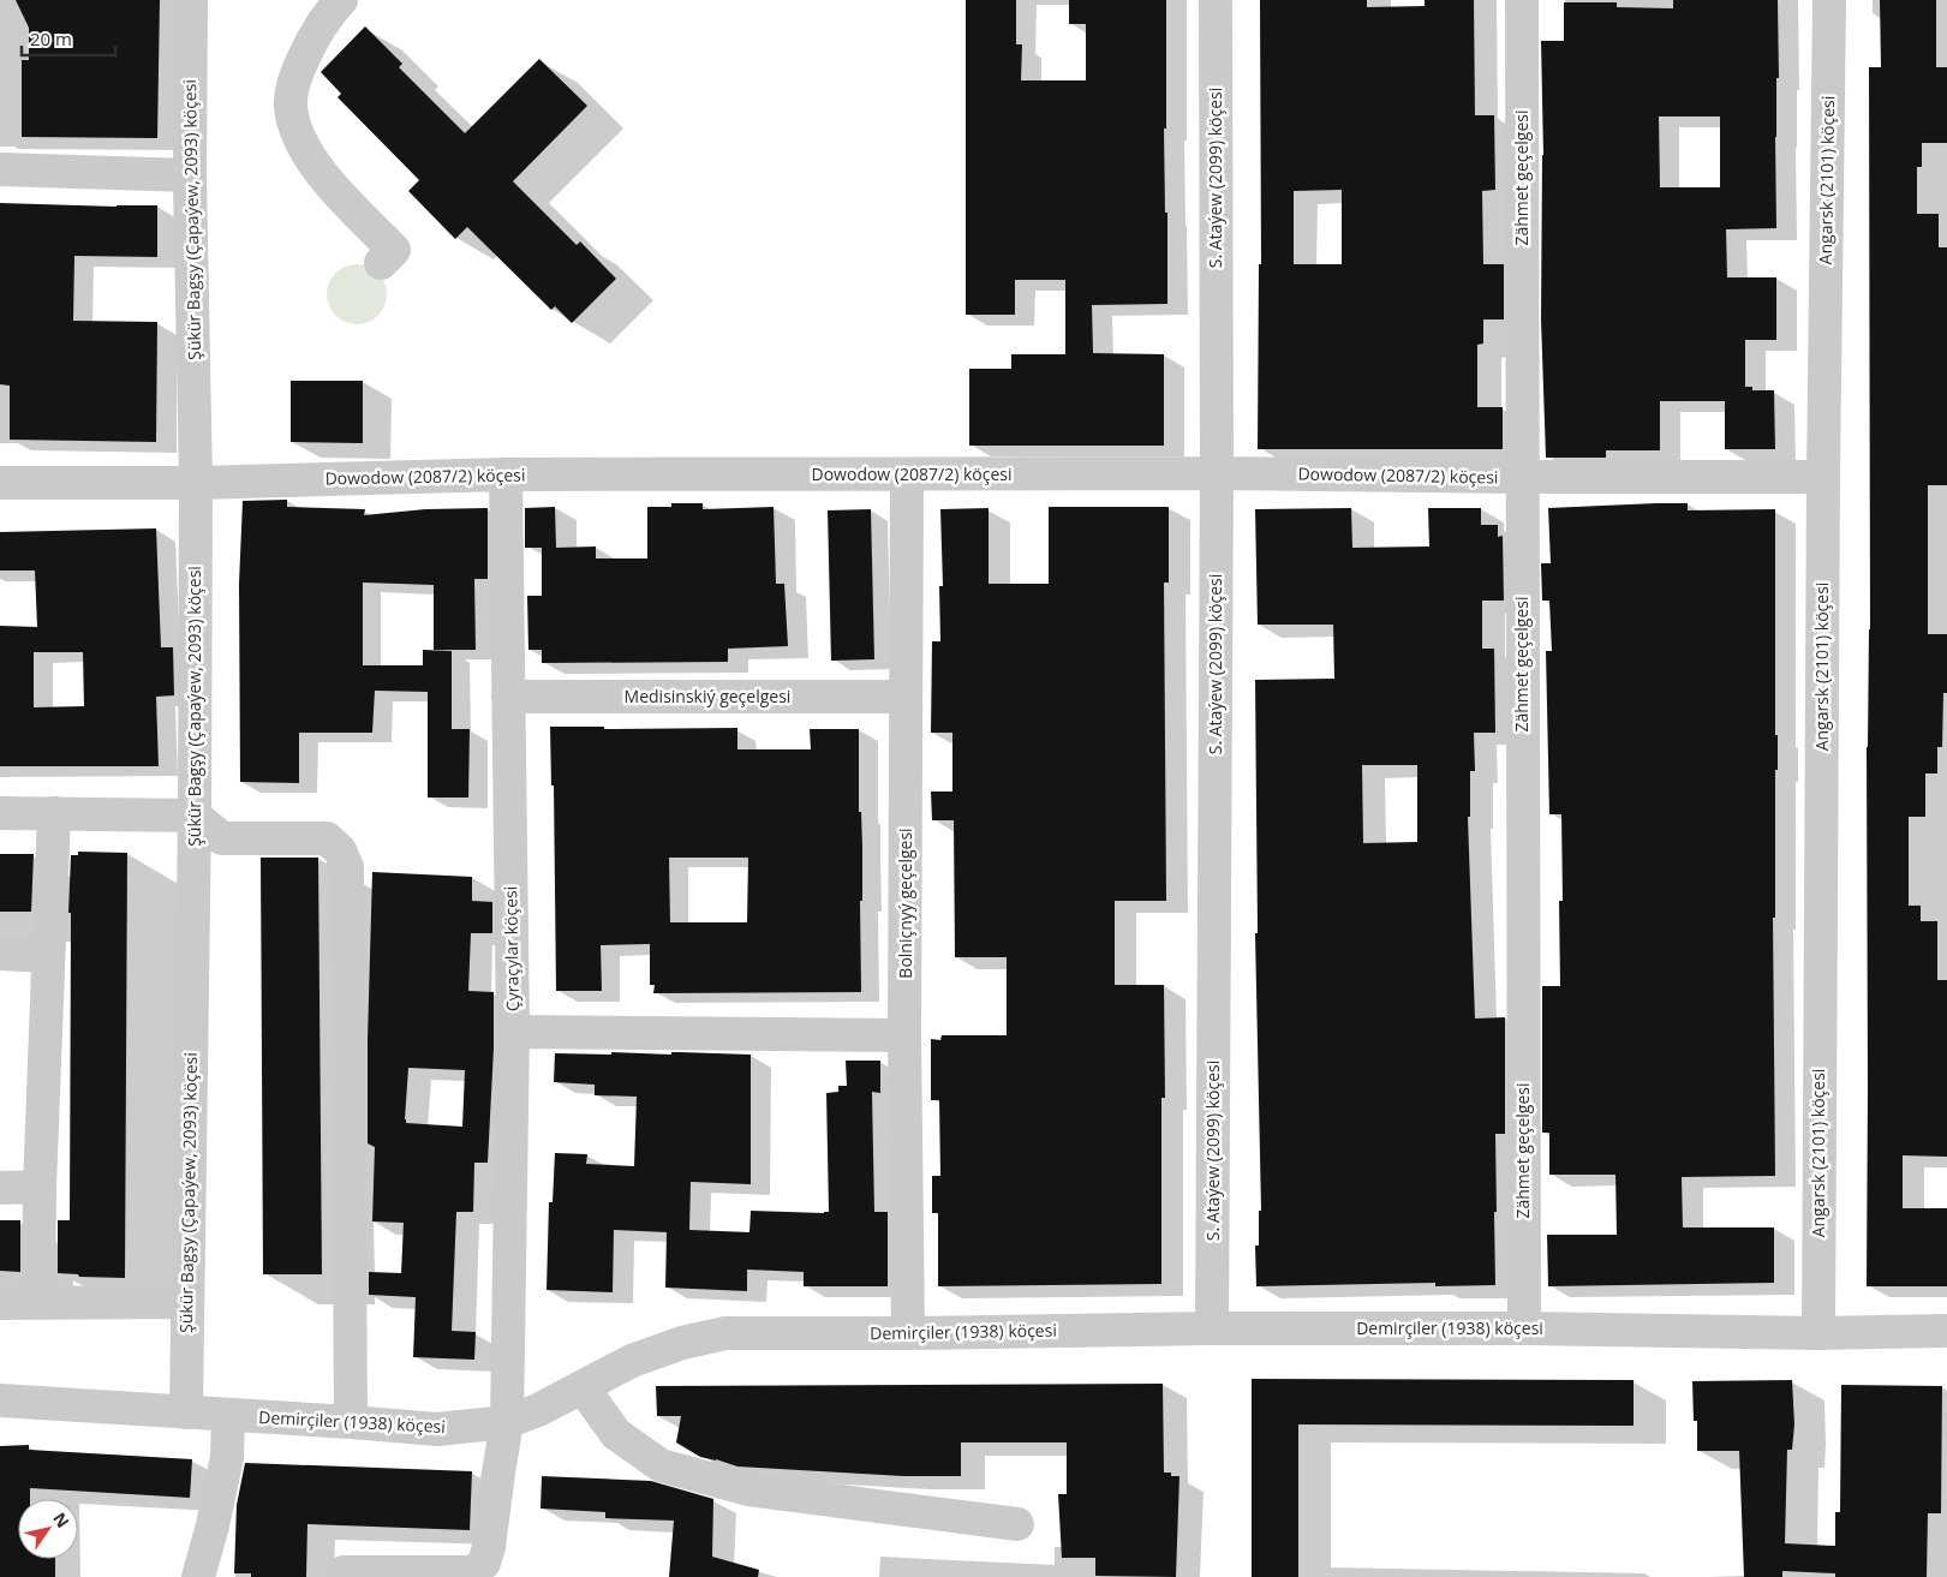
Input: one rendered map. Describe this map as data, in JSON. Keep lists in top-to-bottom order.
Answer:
{
  "streets": {
    "street": [
      "S. Ataýew (2099) köçesi",
      "Zähmet geçelgesi",
      "Angarsk (2101) köçesi",
      "Şükür Bagşy (Çapaýew, 2093) köçesi",
      "Dowodow (2087/2) köçesi",
      "Medisinskiý geçelgesi",
      "Bolniçnyý geçelgesi",
      "Çyraçylar köçesi",
      "Demirçiler (1938) köçesi"
    ]
  },
  "crossings": [
    ["S. Ataýew (2099) köçesi", "Dowodow (2087/2) köçesi"],
    ["S. Ataýew (2099) köçesi", "Demirçiler (1938) köçesi"],
    ["Zähmet geçelgesi", "Dowodow (2087/2) köçesi"],
    ["Zähmet geçelgesi", "Demirçiler (1938) köçesi"],
    ["Angarsk (2101) köçesi", "Dowodow (2087/2) köçesi"],
    ["Angarsk (2101) köçesi", "Demirçiler (1938) köçesi"],
    ["Şükür Bagşy (Çapaýew, 2093) köçesi", "Dowodow (2087/2) köçesi"],
    ["Şükür Bagşy (Çapaýew, 2093) köçesi", "Demirçiler (1938) köçesi"],
    ["Dowodow (2087/2) köçesi", "Bolniçnyý geçelgesi"],
    ["Dowodow (2087/2) köçesi", "Çyraçylar köçesi"],
    ["Medisinskiý geçelgesi", "Bolniçnyý geçelgesi"],
    ["Medisinskiý geçelgesi", "Çyraçylar köçesi"],
    ["Bolniçnyý geçelgesi", "Demirçiler (1938) köçesi"],
    ["Çyraçylar köçesi", "Demirçiler (1938) köçesi"]
  ],
  "scale_bar": "20 m",
  "north": "top right"
}
